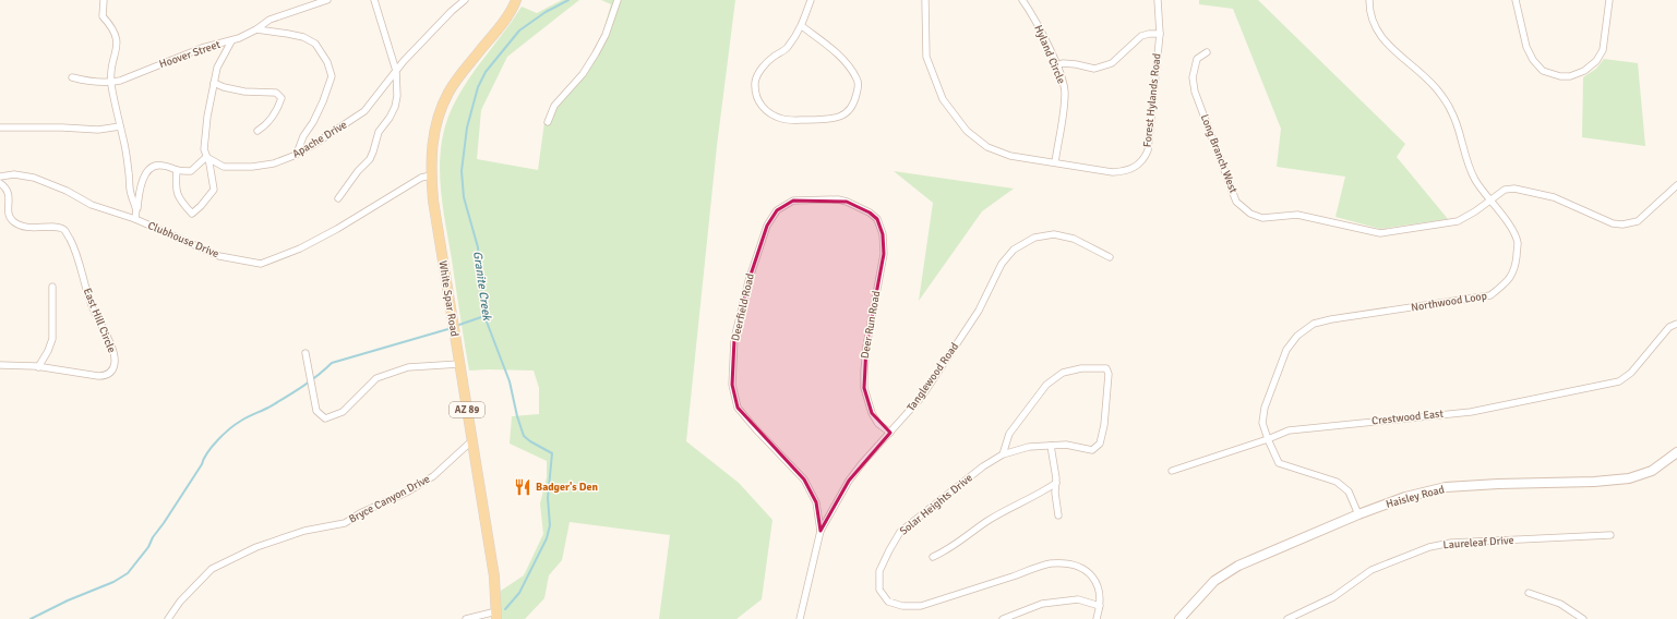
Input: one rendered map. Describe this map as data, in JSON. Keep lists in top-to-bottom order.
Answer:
{
  "streets": {
    "main road": ["White Spar Road", "AZ 89"],
    "street": [
      "Hoover Street",
      "Hyland Circle",
      "Forest Hylands Road",
      "Apache Drive",
      "Long Branch West",
      "Clubhouse Drive",
      "Northwood Loop",
      "Deerfield Road",
      "East Hill Circle",
      "Deer Run Road",
      "Tanglewood Road",
      "Crestwood East",
      "Haisley Road",
      "Bryce Canyon Drive",
      "Solar Heights Drive",
      "Laureleaf Drive"
    ]
  },
  "crossings": [
    ["Hoover Street", "Apache Drive"],
    ["Hyland Circle", "Forest Hylands Road"],
    ["Long Branch West", "Northwood Loop"],
    ["Clubhouse Drive", "White Spar Road"],
    ["White Spar Road", "Bryce Canyon Drive"],
    ["Northwood Loop", "Crestwood East"],
    ["Northwood Loop", "Haisley Road"],
    ["Deerfield Road", "Deer Run Road"],
    ["Deerfield Road", "Tanglewood Road"],
    ["Deer Run Road", "Tanglewood Road"]
  ],
  "water": ["Granite Creek"],
  "places": {
    "restaurant": ["Badger's Den"]
  }
}
